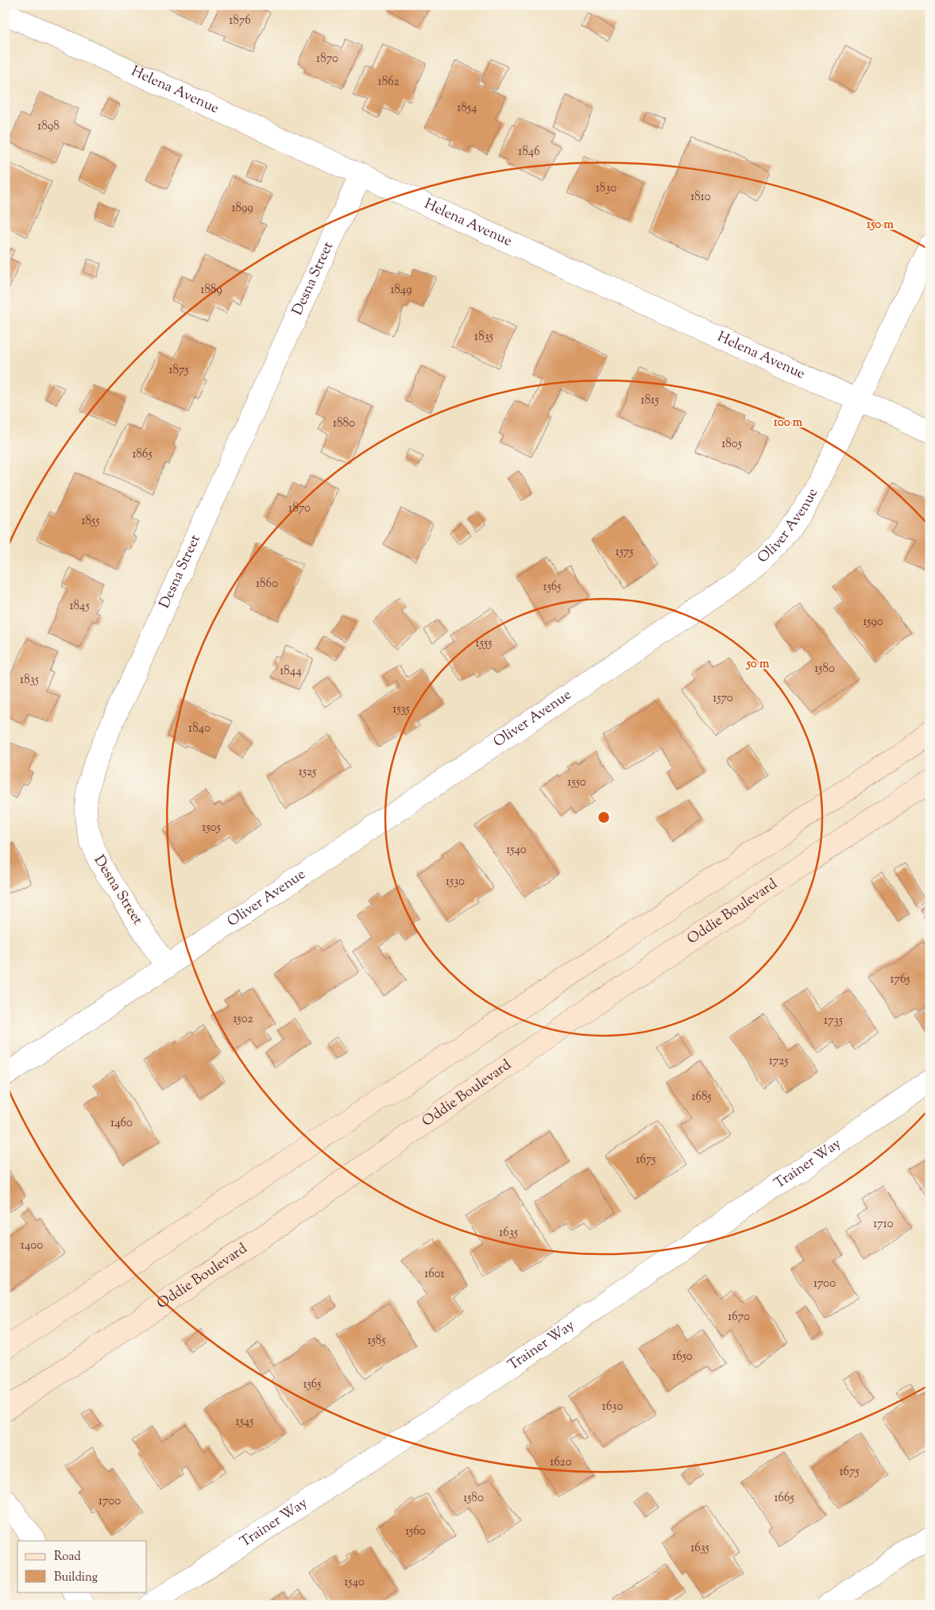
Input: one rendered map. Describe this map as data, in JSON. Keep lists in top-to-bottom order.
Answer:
{
  "streets": {
    "main road": ["Oddie Boulevard"],
    "street": [
      "Helena Avenue",
      "Desna Street",
      "Oliver Avenue",
      "Trainer Way"
    ]
  },
  "crossings": [
    ["Helena Avenue", "Desna Street"],
    ["Helena Avenue", "Oliver Avenue"],
    ["Desna Street", "Oliver Avenue"]
  ],
  "house_numbers": [
    "1876",
    "1870",
    "1862",
    "1854",
    "1898",
    "1846",
    "1830",
    "1810",
    "1899",
    "1889",
    "1849",
    "1835",
    "1875",
    "1815",
    "1880",
    "1805",
    "1865",
    "1870",
    "1855",
    "1575",
    "1860",
    "1565",
    "1845",
    "1590",
    "1555",
    "1580",
    "1844",
    "1835",
    "1570",
    "1535",
    "1840",
    "1525",
    "1550",
    "1505",
    "1540",
    "1530",
    "1765",
    "1502",
    "1735",
    "1725",
    "1685",
    "1460",
    "1675",
    "1710",
    "1635",
    "1400",
    "1601",
    "1700",
    "1670",
    "1585",
    "1650",
    "1565",
    "1630",
    "1545",
    "1620",
    "1675",
    "1580",
    "1665",
    "1700",
    "1560",
    "1635",
    "1540"
  ],
  "legend": ["Road", "Building"],
  "rings": ["150 m", "100 m", "50 m"]
}
